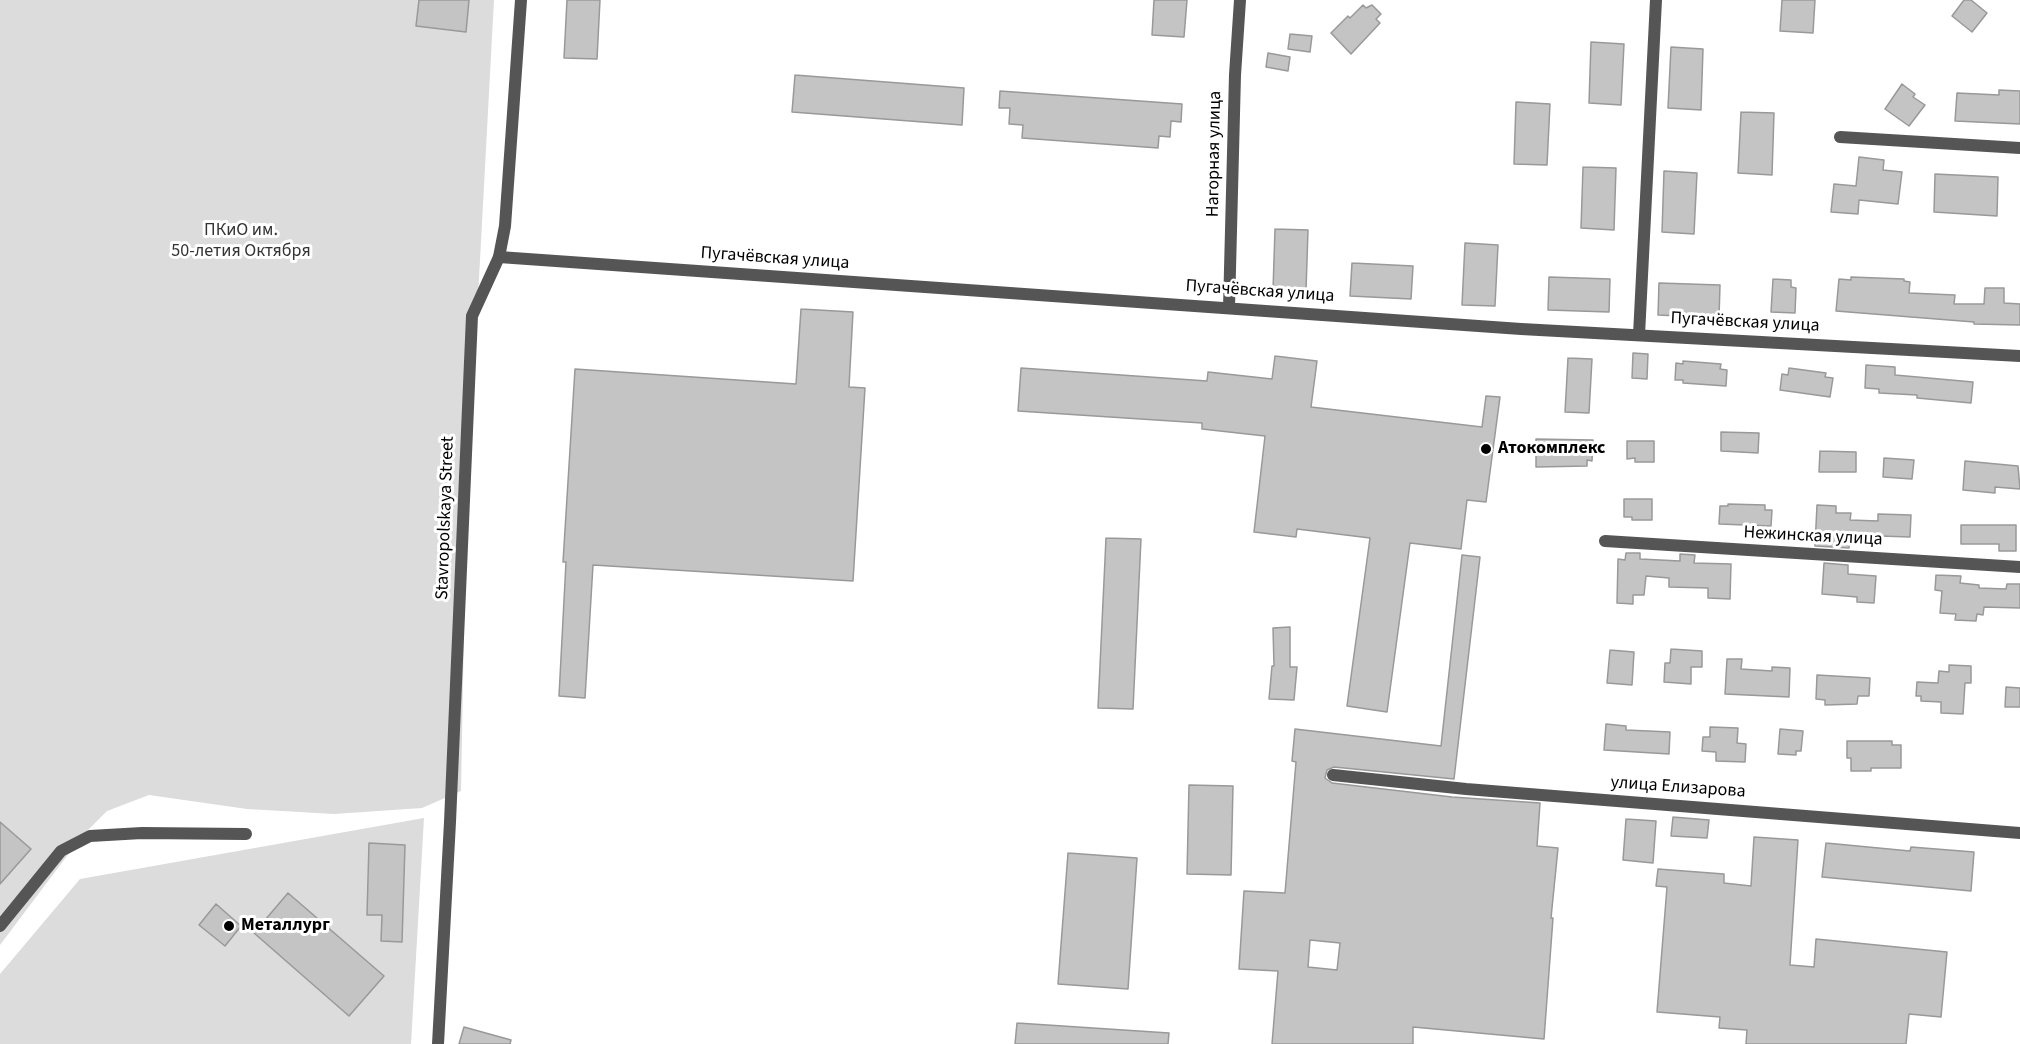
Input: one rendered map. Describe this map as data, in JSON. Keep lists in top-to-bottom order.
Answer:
{
  "streets": {
    "street": [
      "Нагорная улица",
      "Пугачёвская улица",
      "Stavropolskaya Street",
      "Нежинская улица",
      "улица Елизарова"
    ]
  },
  "crossings": [
    ["Нагорная улица", "Пугачёвская улица"],
    ["Пугачёвская улица", "Stavropolskaya Street"]
  ],
  "parks": ["ПКиО им. 50-летия Октября"],
  "places": ["Атокомплекс", "Металлург"]
}
